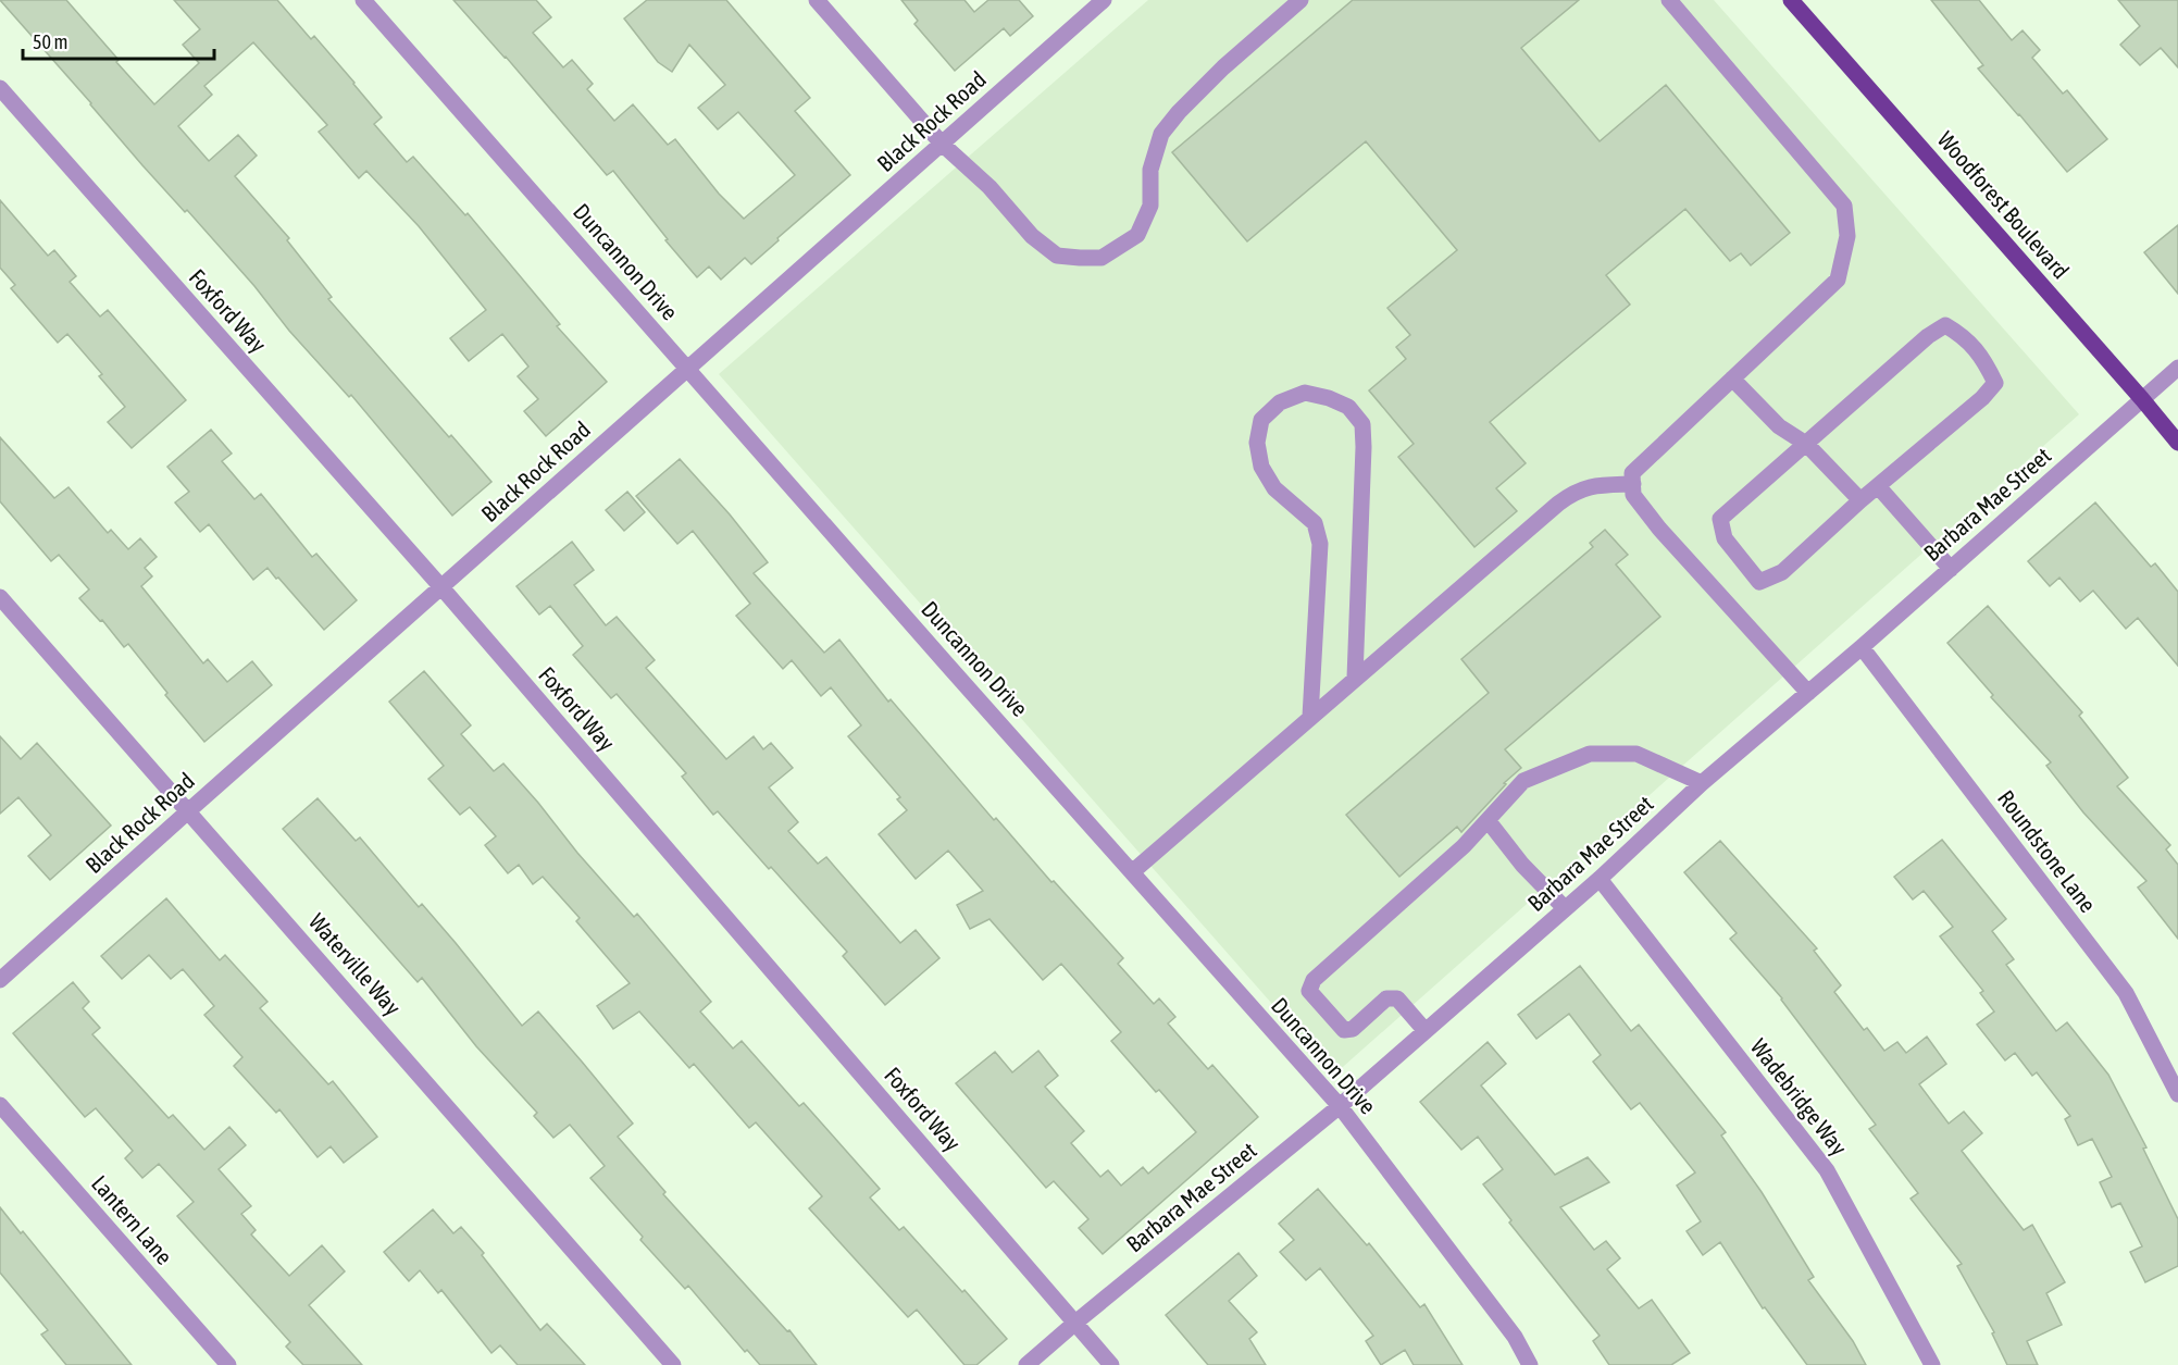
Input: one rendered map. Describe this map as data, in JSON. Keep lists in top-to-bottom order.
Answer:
{
  "streets": {
    "main road": ["Woodforest Boulevard"],
    "street": [
      "Black Rock Road",
      "Duncannon Drive",
      "Foxford Way",
      "Barbara Mae Street",
      "Roundstone Lane",
      "Waterville Way",
      "Wadebridge Way",
      "Lantern Lane"
    ]
  },
  "crossings": [
    ["Black Rock Road", "Duncannon Drive"],
    ["Black Rock Road", "Foxford Way"],
    ["Black Rock Road", "Waterville Way"],
    ["Woodforest Boulevard", "Barbara Mae Street"],
    ["Duncannon Drive", "Barbara Mae Street"],
    ["Foxford Way", "Barbara Mae Street"],
    ["Barbara Mae Street", "Roundstone Lane"],
    ["Barbara Mae Street", "Wadebridge Way"]
  ],
  "scale_bar": "50 m"
}
